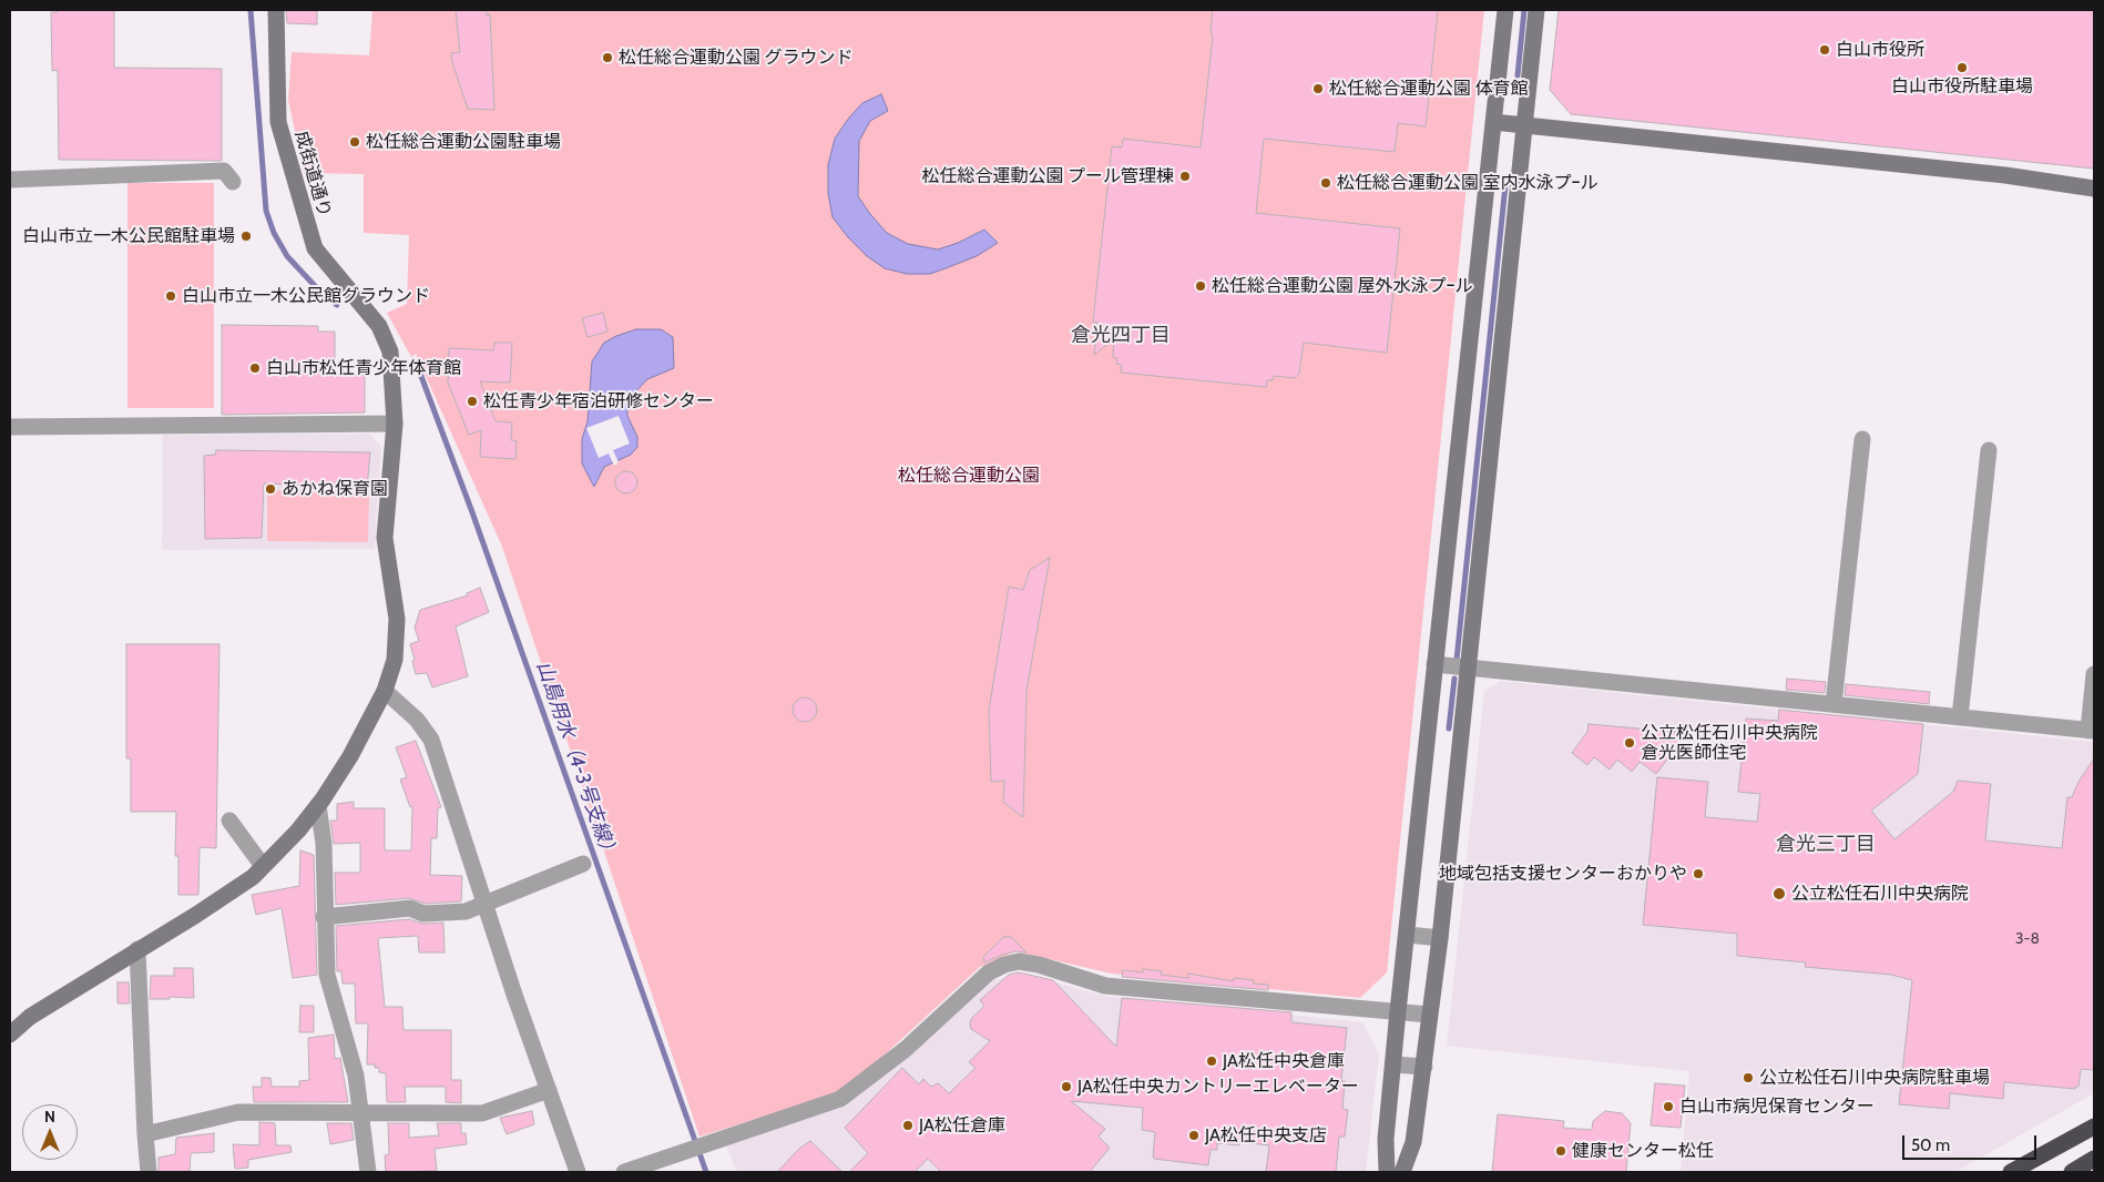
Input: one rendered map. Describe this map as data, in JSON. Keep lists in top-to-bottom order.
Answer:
{
  "streets": {
    "street": ["成街道通り"]
  },
  "districts": ["倉光四丁目", "倉光三丁目"],
  "water": ["山島用水（4-3号支線）"],
  "parks": ["松任総合運動公園"],
  "places": [
    "白山市役所",
    "松任総合運動公園 グラウンド",
    "白山市役所駐車場",
    "松任総合運動公園 体育館",
    "松任総合運動公園駐車場",
    "松任総合運動公園 プール管理棟",
    "松任総合運動公園 室内水泳プｰル",
    "白山市立一木公民館駐車場",
    "松任総合運動公園 屋外水泳プｰル",
    "白山市立一木公民館グラウンド",
    "白山市松任青少年体育館",
    "松任青少年宿泊研修センター",
    "あかね保育園",
    "公立松任石川中央病院 倉光医師住宅",
    "地域包括支援センターおかりや",
    "公立松任石川中央病院",
    "JA松任中央倉庫",
    "公立松任石川中央病院駐車場",
    "JA松任中央カントリーエレベーター",
    "白山市病児保育センター",
    "JA松任倉庫",
    "JA松任中央支店",
    "健康センター松任"
  ],
  "house_numbers": ["3-8"],
  "scale_bar": "50 m",
  "north": "top"
}
